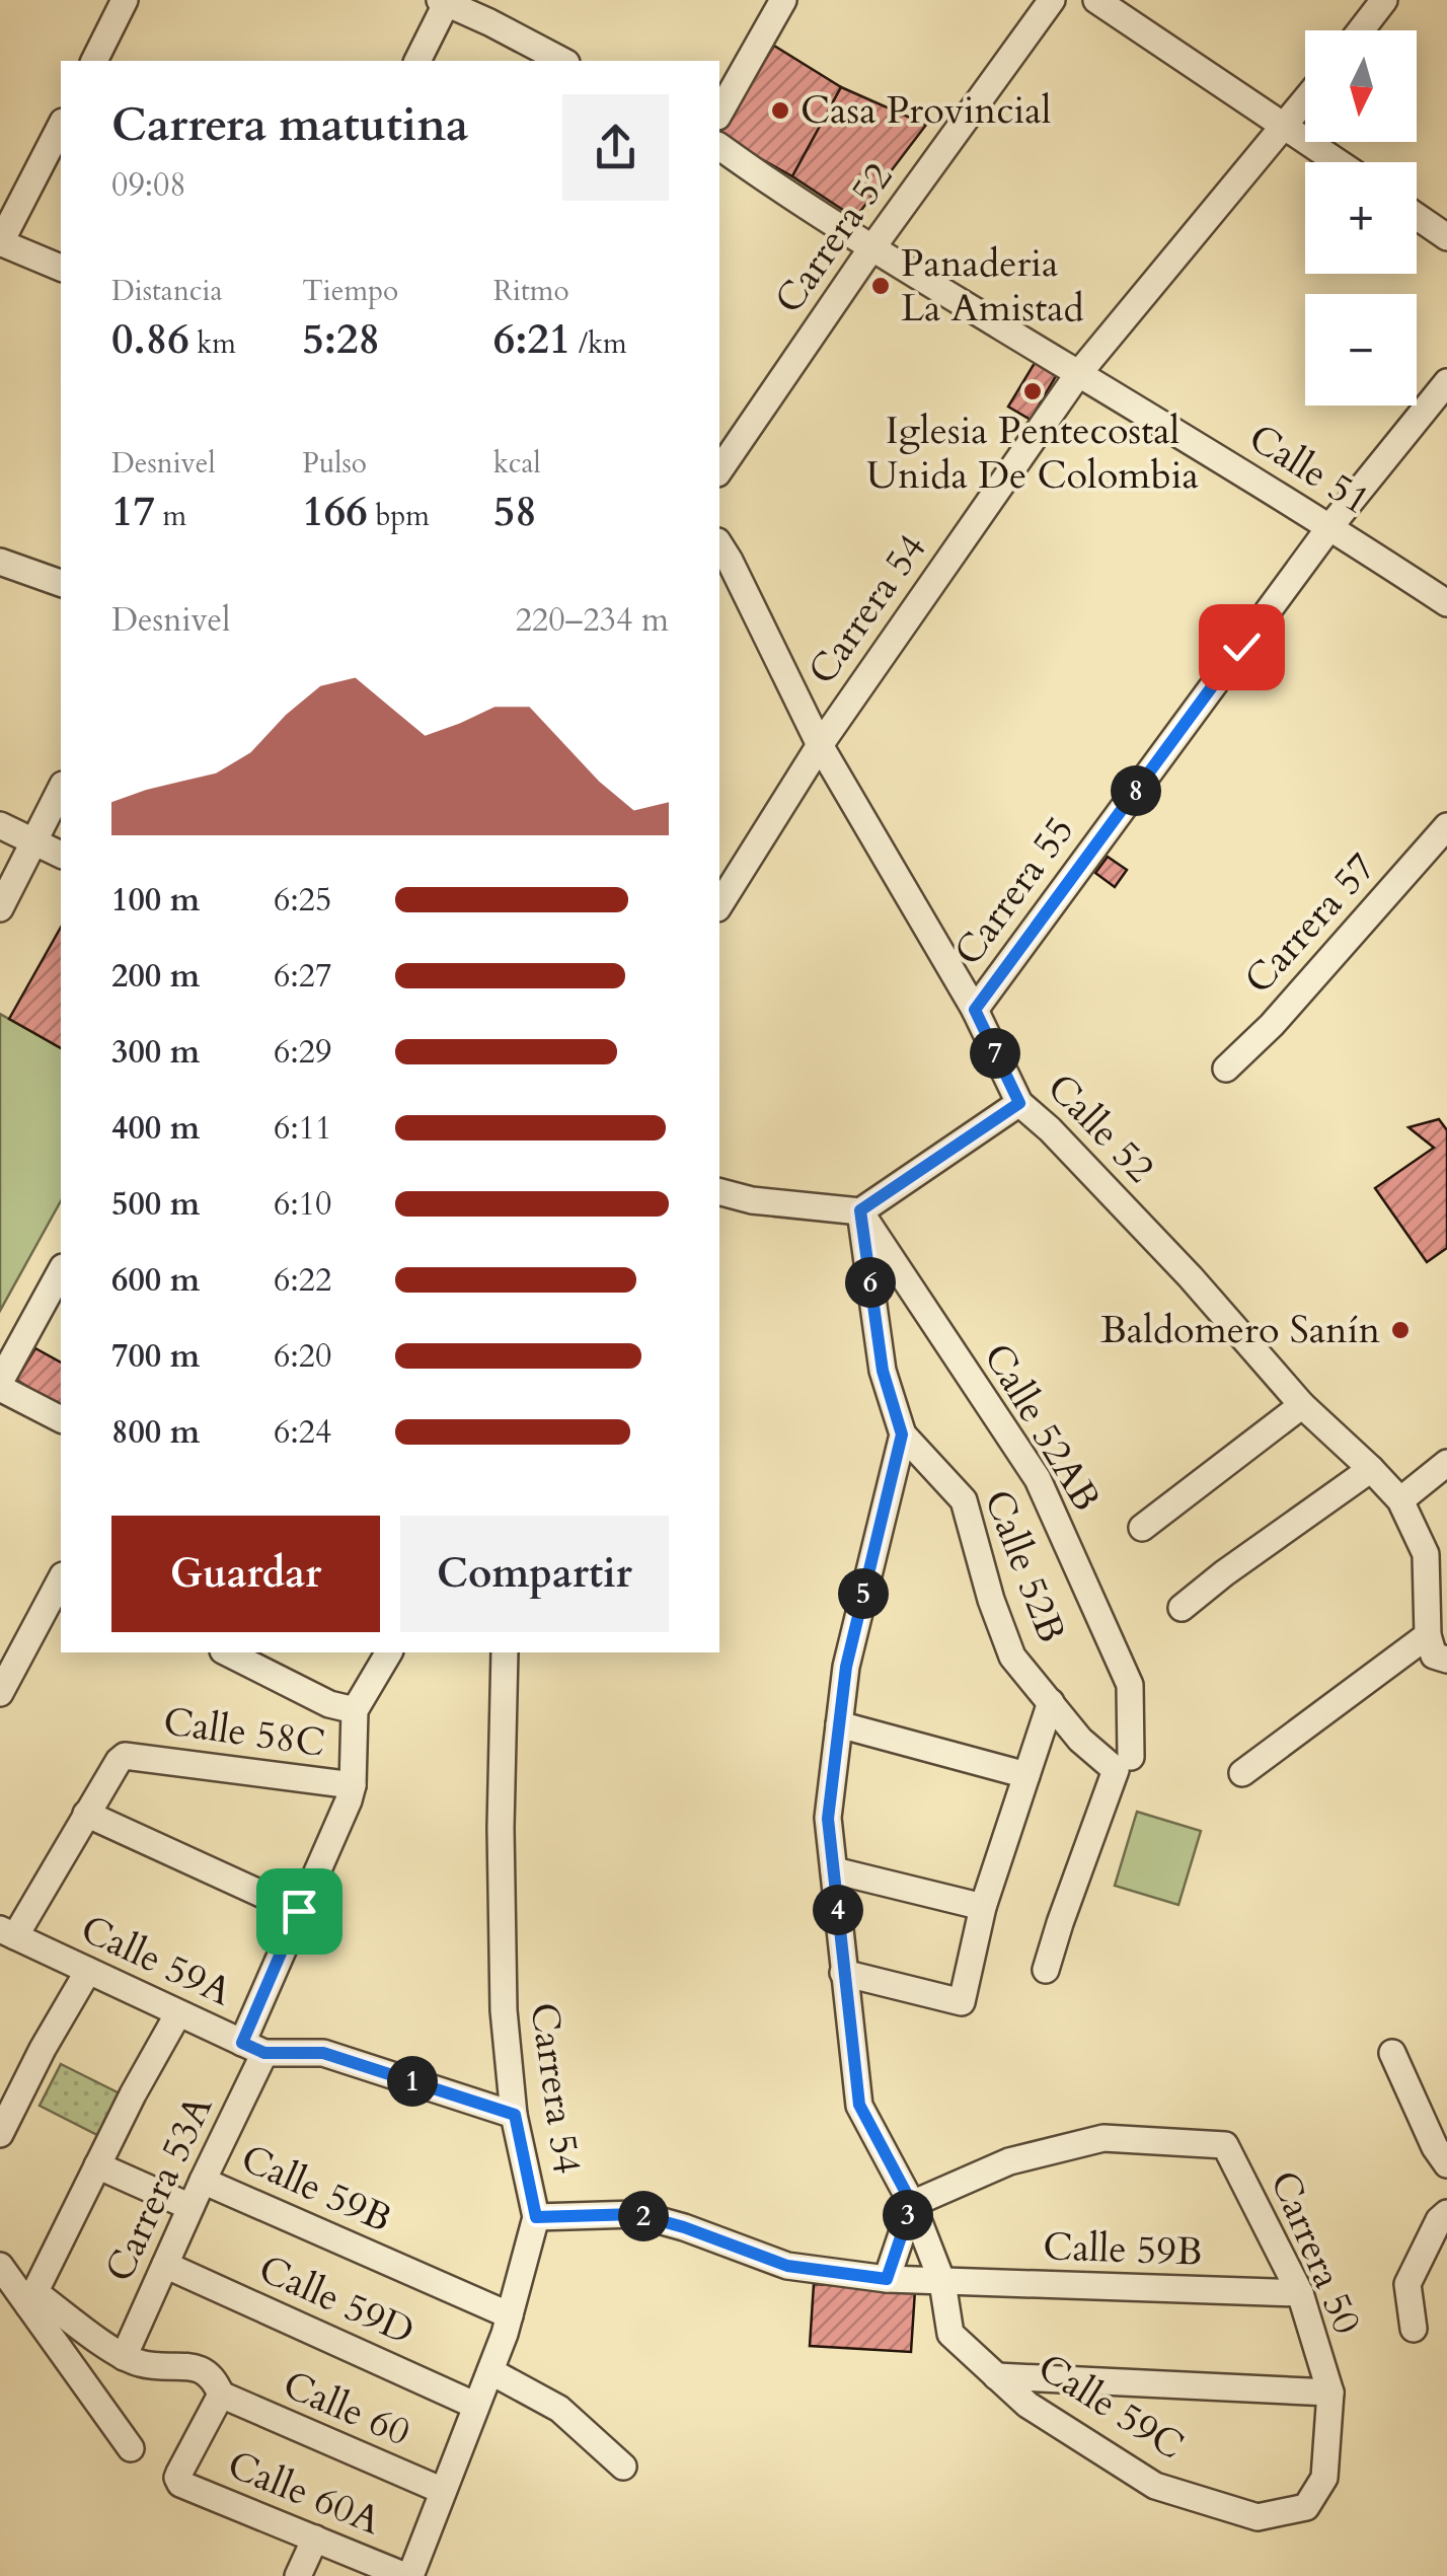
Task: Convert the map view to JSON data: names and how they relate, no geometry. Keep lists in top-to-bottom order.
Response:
{
  "streets": {
    "street": [
      "Carrera 52",
      "Calle 51",
      "Carrera 54",
      "Carrera 55",
      "Carrera 57",
      "Calle 52",
      "Calle 52AB",
      "Calle 52B",
      "Calle 58C",
      "Calle 59A",
      "Carrera 53A",
      "Calle 59B",
      "Carrera 50",
      "Calle 59D",
      "Calle 59C",
      "Calle 60",
      "Calle 60A"
    ]
  },
  "crossings": [
    ["Carrera 52", "Calle 51"],
    ["Calle 51", "Carrera 54"],
    ["Calle 51", "Carrera 55"],
    ["Carrera 54", "Calle 52"],
    ["Carrera 54", "Calle 59A"],
    ["Carrera 54", "Calle 59B"],
    ["Carrera 54", "Calle 59D"],
    ["Carrera 54", "Calle 60"],
    ["Carrera 54", "Calle 60A"],
    ["Carrera 55", "Calle 52"],
    ["Calle 52AB", "Calle 52B"],
    ["Calle 58C", "Carrera 53A"],
    ["Calle 59A", "Carrera 53A"],
    ["Carrera 53A", "Calle 59B"],
    ["Carrera 53A", "Calle 59D"],
    ["Carrera 53A", "Calle 60"],
    ["Calle 59B", "Carrera 50"],
    ["Carrera 50", "Calle 59C"],
    ["Calle 60", "Calle 60A"]
  ],
  "places": [
    "Casa Provincial",
    "Panaderia La Amistad",
    "Iglesia Pentecostal Unida De Colombia",
    "Baldomero Sanín"
  ],
  "north": "bottom",
  "page": {
    "map_buttons": ["+", "−"],
    "heading": ["Carrera matutina", "09:08"],
    "stats": [
      ["Distancia", "0.86 km"],
      ["Tiempo", "5:28"],
      ["Ritmo", "6:21 /km"],
      ["Desnivel", "17 m"],
      ["Pulso", "166 bpm"],
      ["kcal", "58"]
    ],
    "chart": ["Desnivel", "220–234 m"],
    "pins": [
      "8",
      "7",
      "6",
      "5",
      "4",
      "1",
      "3",
      "2"
    ],
    "list": [
      {
        "name": "100 m",
        "note": "6:25"
      },
      {
        "name": "200 m",
        "note": "6:27"
      },
      {
        "name": "300 m",
        "note": "6:29"
      },
      {
        "name": "400 m",
        "note": "6:11"
      },
      {
        "name": "500 m",
        "note": "6:10"
      },
      {
        "name": "600 m",
        "note": "6:22"
      },
      {
        "name": "700 m",
        "note": "6:20"
      },
      {
        "name": "800 m",
        "note": "6:24"
      }
    ],
    "buttons": ["Guardar", "Compartir"]
  }
}
